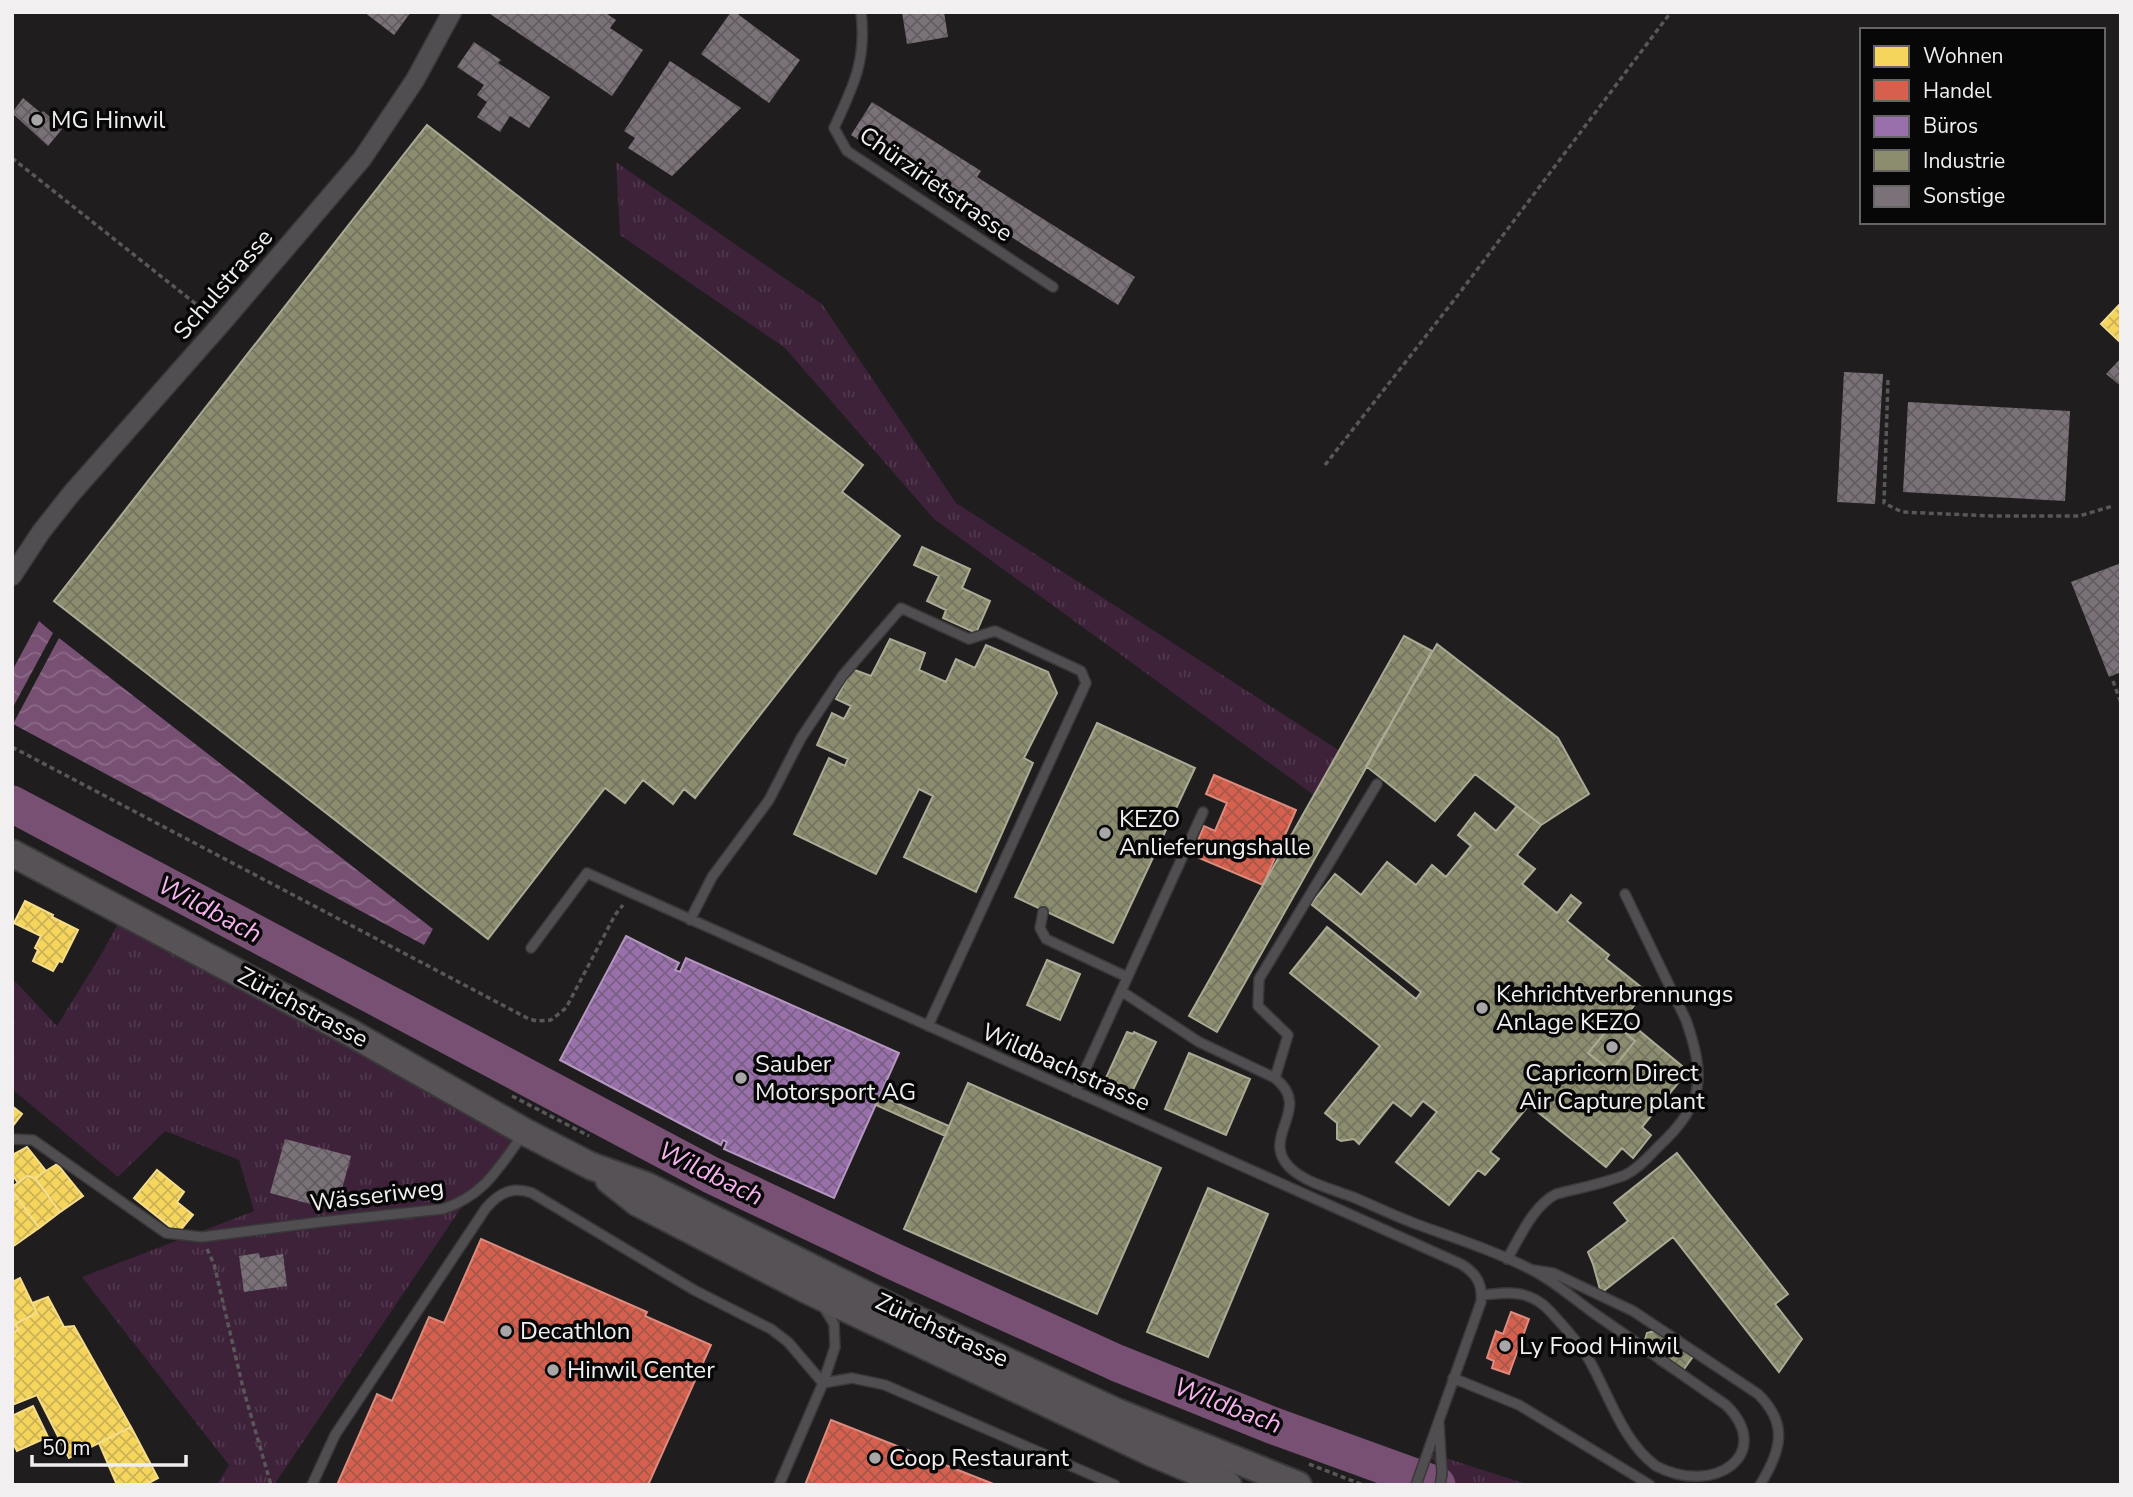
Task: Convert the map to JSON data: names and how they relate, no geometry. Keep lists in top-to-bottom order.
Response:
{
  "streets": {
    "main road": ["Zürichstrasse"],
    "street": ["Schulstrasse"],
    "lane": ["Chürzirietstrasse", "Wildbachstrasse", "Wässeriweg"]
  },
  "crossings": [
    ["Zürichstrasse", "Wässeriweg"]
  ],
  "water": ["Wildbach"],
  "places": [
    "MG Hinwil",
    "KEZO Anlieferungshalle",
    "Kehrichtverbrennungs Anlage KEZO",
    "Capricorn Direct Air Capture plant",
    "Sauber Motorsport AG",
    "Decathlon",
    "Ly Food Hinwil",
    "Hinwil Center",
    "Coop Restaurant"
  ],
  "legend": [
    "Wohnen",
    "Handel",
    "Büros",
    "Industrie",
    "Sonstige"
  ],
  "scale_bar": "50 m"
}
